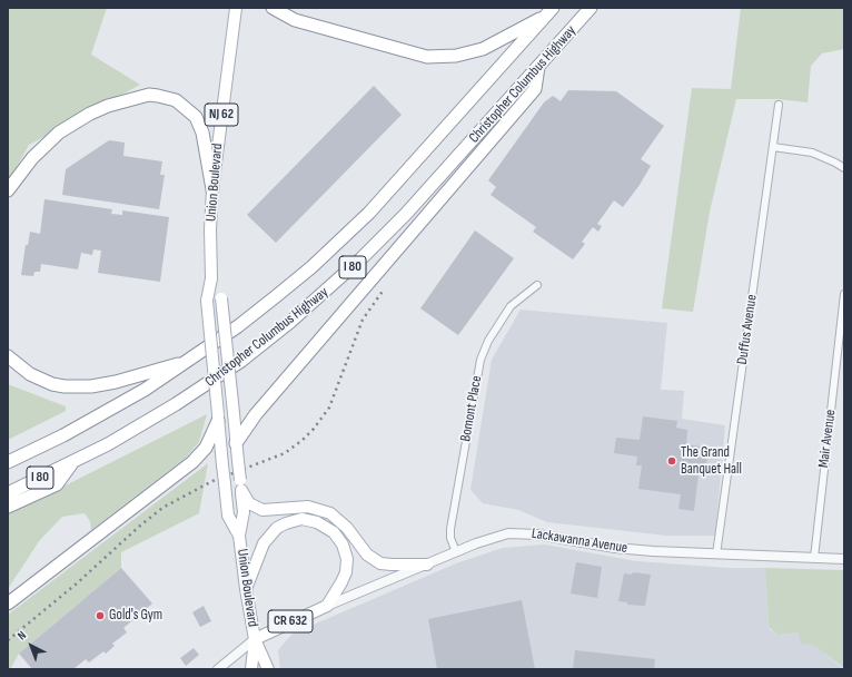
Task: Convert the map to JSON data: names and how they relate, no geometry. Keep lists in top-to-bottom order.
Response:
{
  "streets": {
    "highway": ["Christopher Columbus Highway", "I 80"],
    "main road": [
      "NJ 62",
      "Union Boulevard",
      "Lackawanna Avenue",
      "CR 632"
    ],
    "street": ["Duffus Avenue", "Bomont Place", "Mair Avenue"]
  },
  "crossings": [
    ["Union Boulevard", "Lackawanna Avenue"],
    ["Duffus Avenue", "Lackawanna Avenue"],
    ["Bomont Place", "Lackawanna Avenue"],
    ["Mair Avenue", "Lackawanna Avenue"]
  ],
  "places": ["The Grand Banquet Hall", "Gold's Gym"],
  "north": "top left"
}
